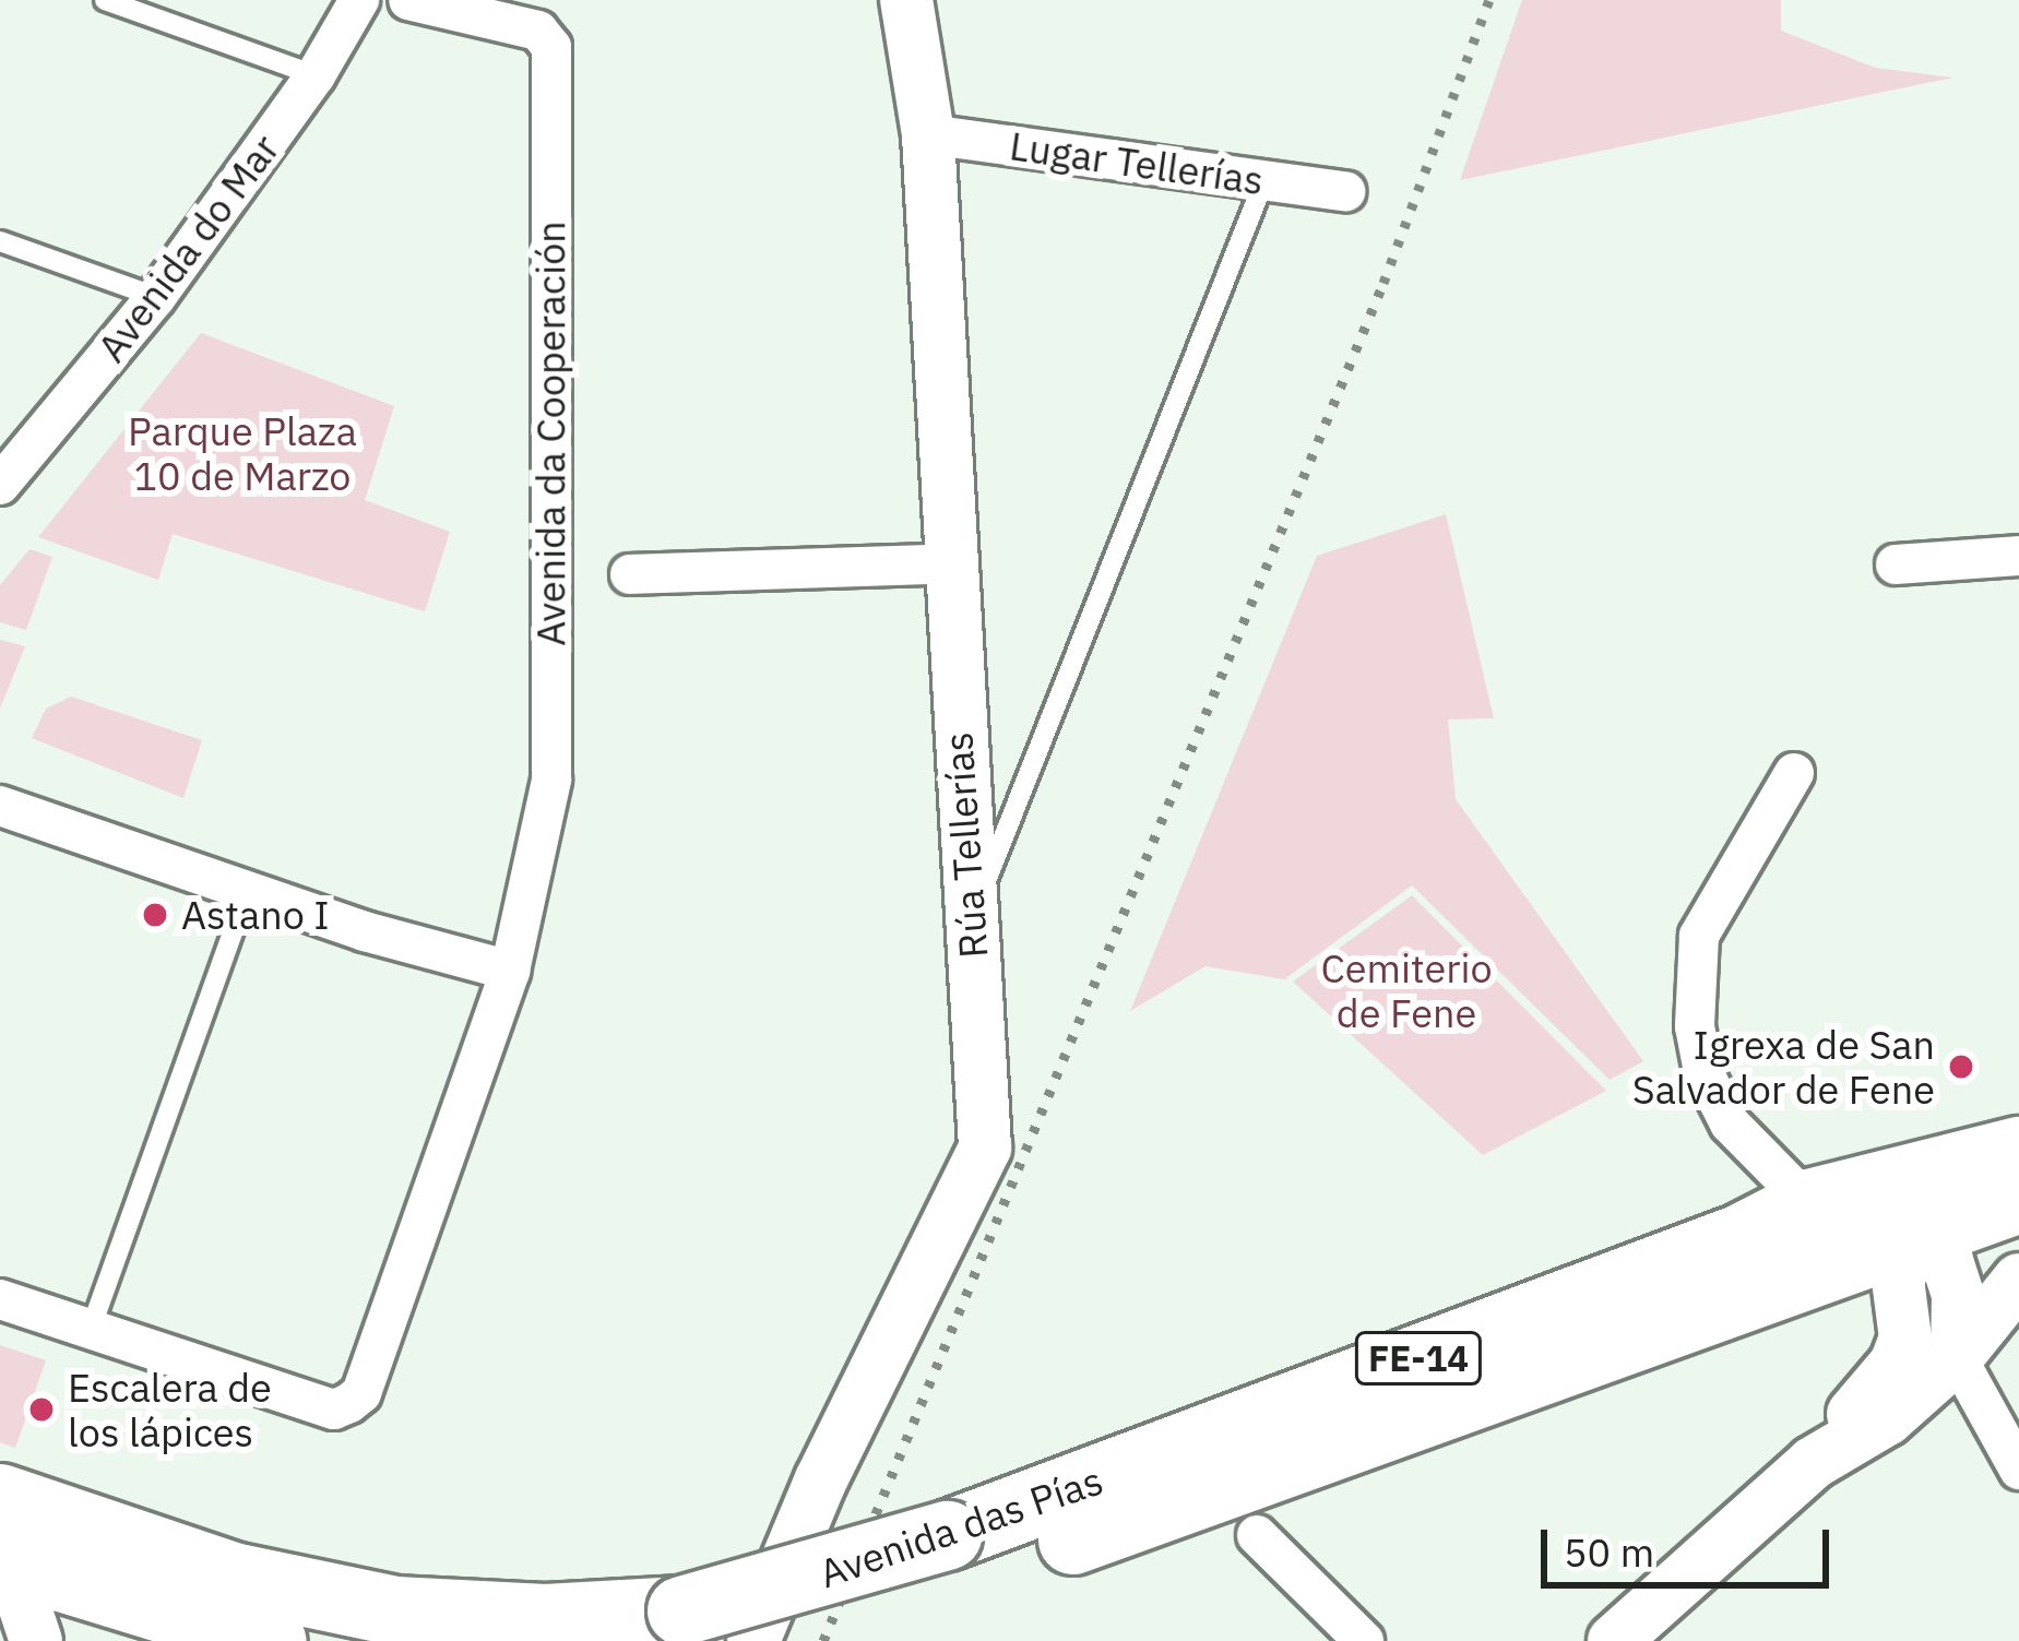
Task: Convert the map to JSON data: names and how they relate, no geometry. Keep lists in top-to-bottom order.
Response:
{
  "streets": {
    "highway": ["FE-14", "Avenida das Pías"],
    "street": [
      "Lugar Tellerías",
      "Avenida do Mar",
      "Avenida da Cooperación",
      "Rúa Tellerías"
    ]
  },
  "crossings": [
    ["Lugar Tellerías", "Rúa Tellerías"],
    ["Rúa Tellerías", "Avenida das Pías"]
  ],
  "parks": ["Parque Plaza 10 de Marzo", "Cemiterio de Fene"],
  "places": ["Astano I", "Igrexa de San Salvador de Fene", "Escalera de los lápices"],
  "scale_bar": "50 m"
}
